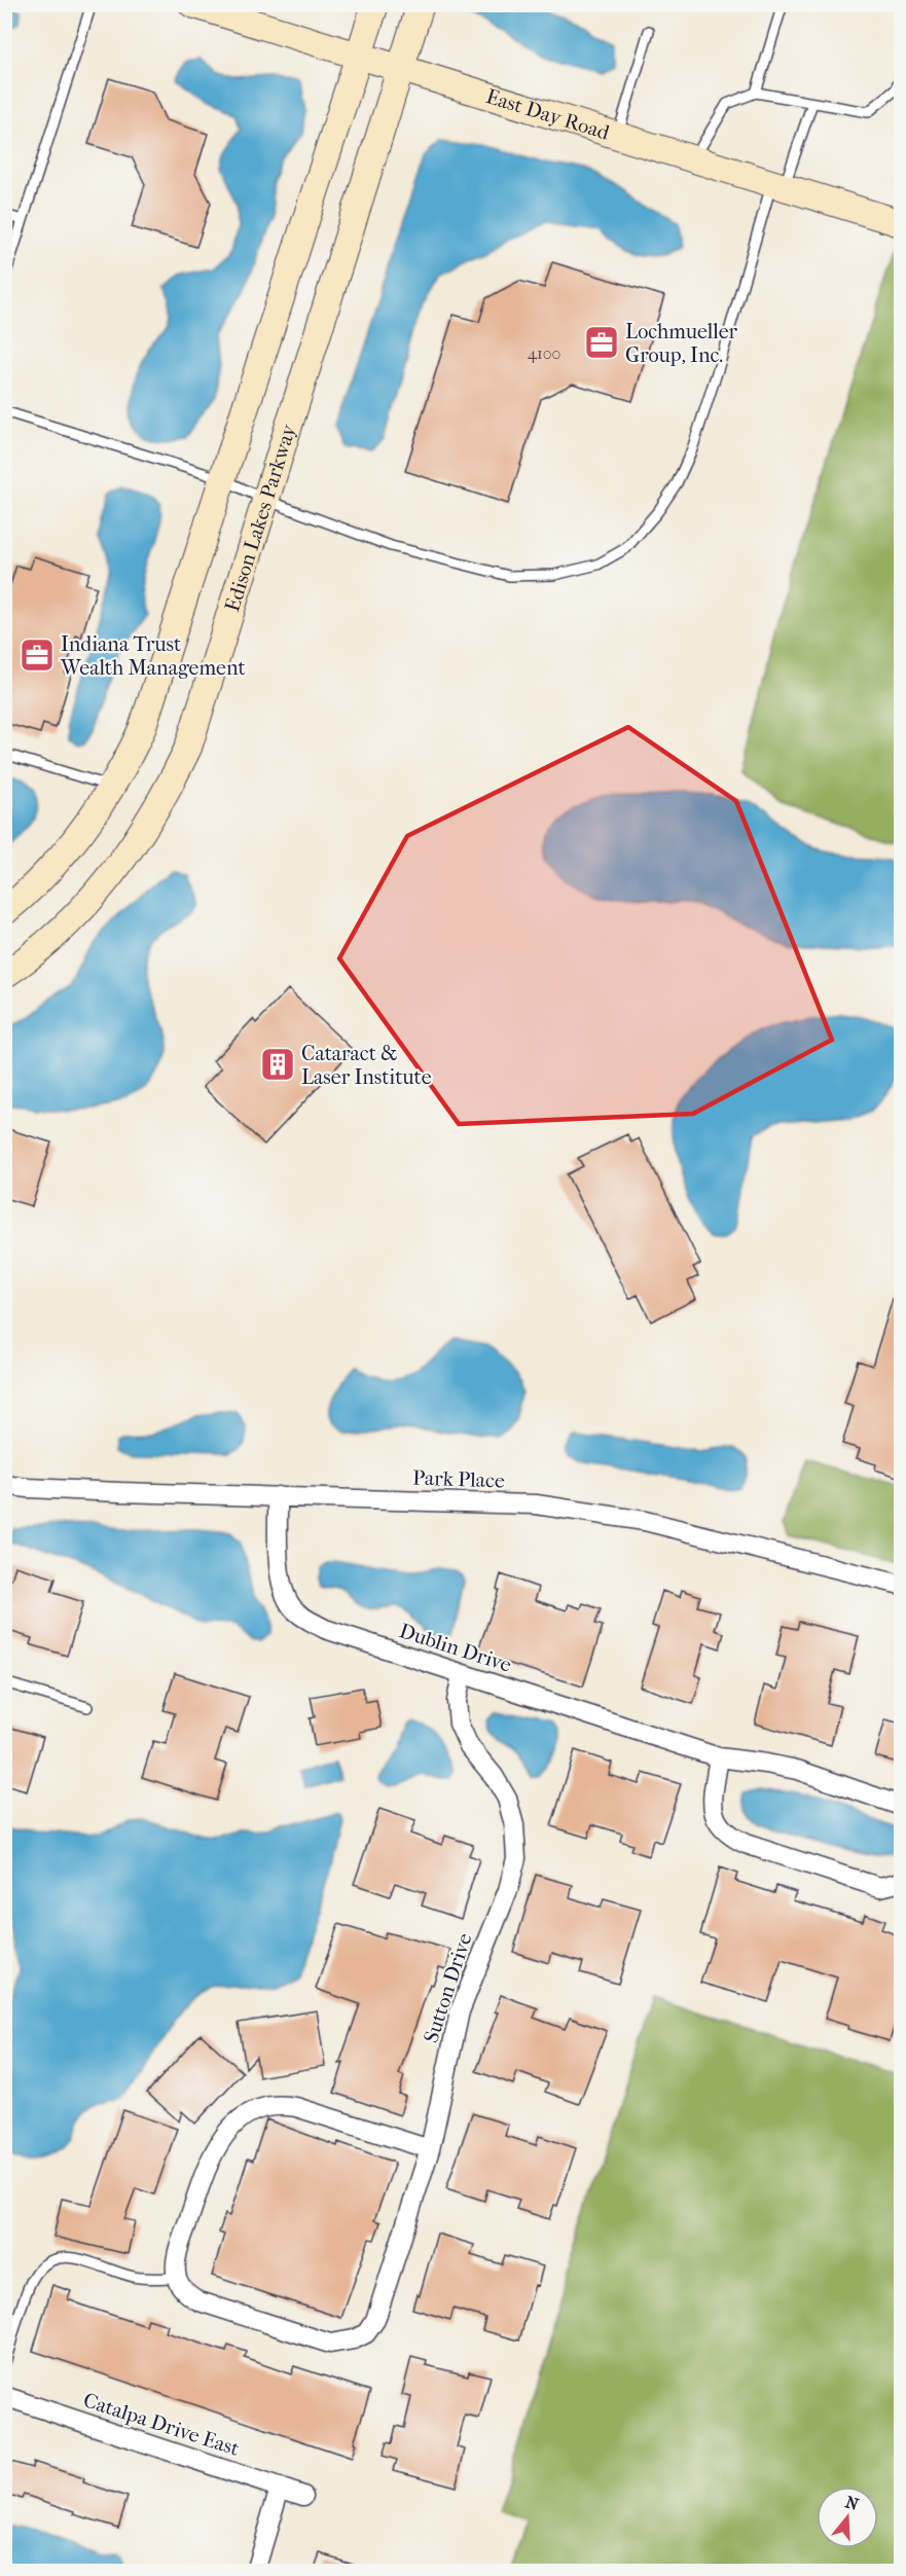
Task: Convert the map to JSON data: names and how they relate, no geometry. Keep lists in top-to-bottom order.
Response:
{
  "streets": {
    "street": [
      "East Day Road",
      "Edison Lakes Parkway",
      "Park Place",
      "Dublin Drive",
      "Sutton Drive",
      "Catalpa Drive East"
    ]
  },
  "crossings": [
    ["East Day Road", "Edison Lakes Parkway"],
    ["Park Place", "Dublin Drive"],
    ["Dublin Drive", "Sutton Drive"]
  ],
  "places": {
    "office": ["Lochmueller Group, Inc.", "Indiana Trust Wealth Management"],
    "building": ["Cataract & Laser Institute"]
  },
  "house_numbers": ["4100"],
  "north": "top"
}
